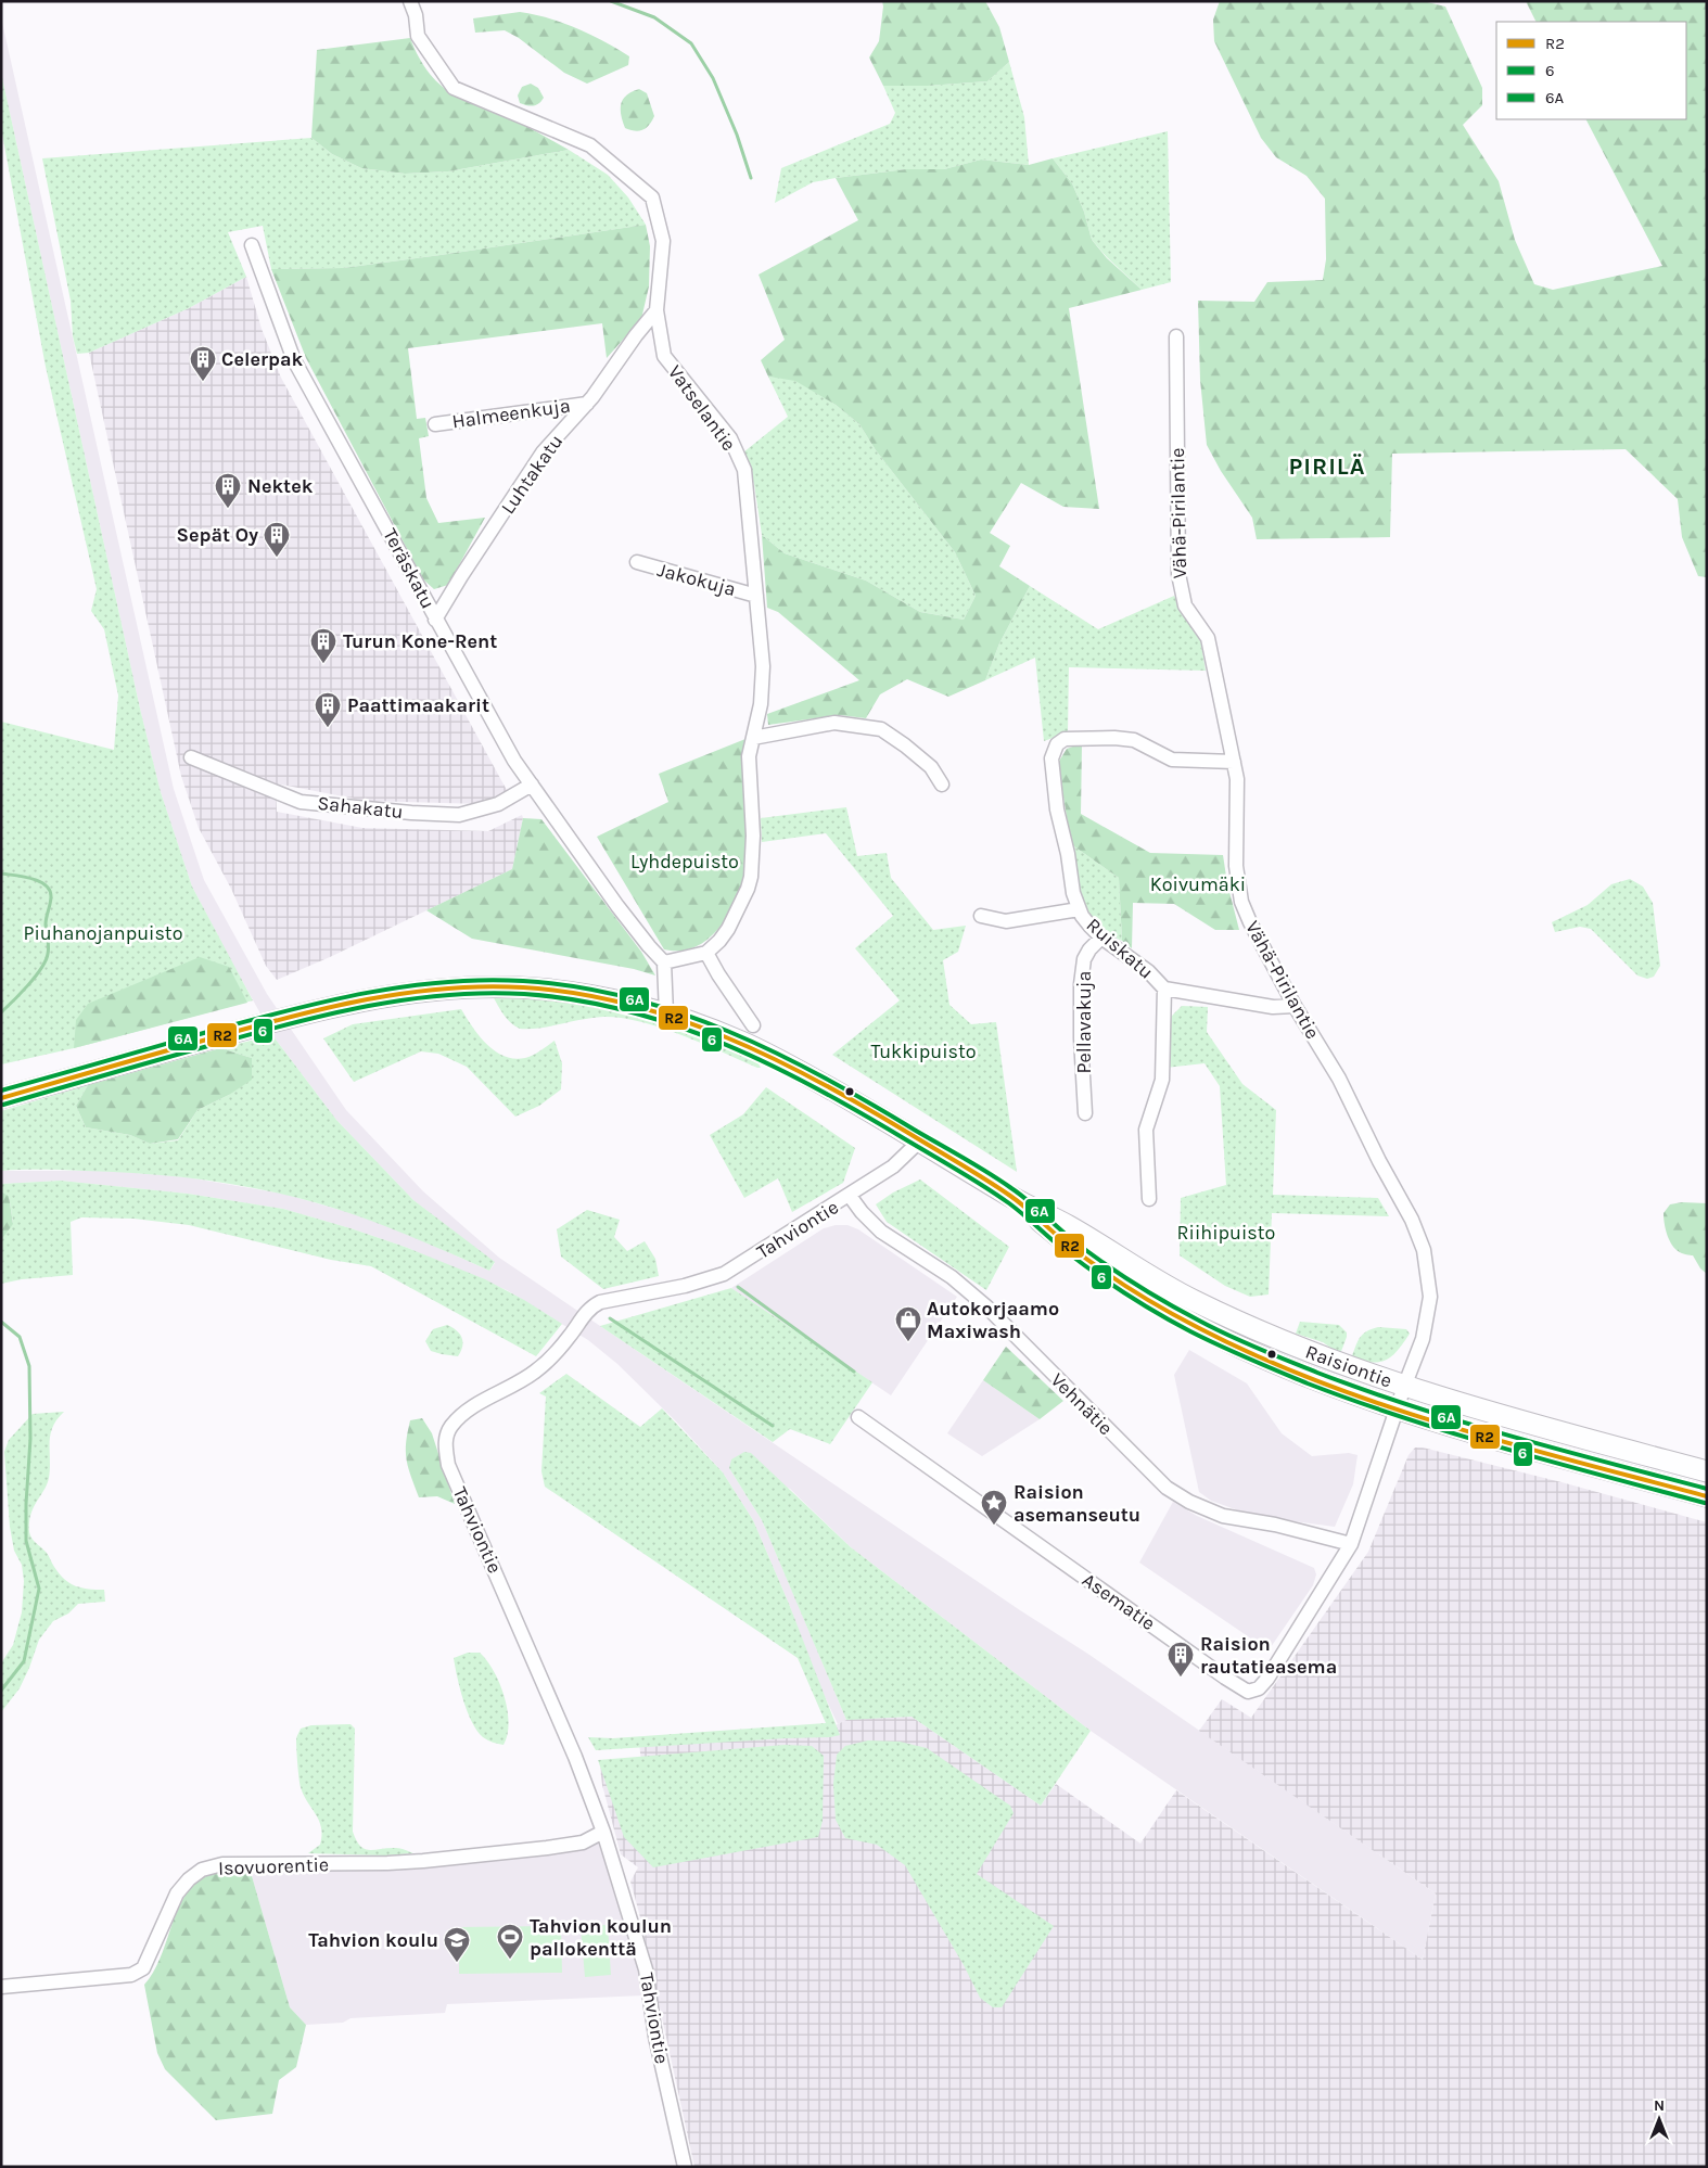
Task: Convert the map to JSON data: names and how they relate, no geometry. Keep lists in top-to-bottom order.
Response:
{
  "streets": {
    "main road": ["Raisiontie"],
    "street": [
      "Vatselantie",
      "Halmeenkuja",
      "Luhtakatu",
      "Vähä-Pirilantie",
      "Teräskatu",
      "Jakokuja",
      "Sahakatu",
      "Ruiskatu",
      "Pellavakuja",
      "Tahviontie",
      "Vehnätie",
      "Asematie",
      "Isovuorentie"
    ]
  },
  "crossings": [
    ["Vatselantie", "Luhtakatu"],
    ["Vatselantie", "Jakokuja"],
    ["Halmeenkuja", "Luhtakatu"],
    ["Luhtakatu", "Teräskatu"],
    ["Vähä-Pirilantie", "Ruiskatu"],
    ["Vähä-Pirilantie", "Raisiontie"],
    ["Vähä-Pirilantie", "Asematie"],
    ["Teräskatu", "Sahakatu"],
    ["Ruiskatu", "Pellavakuja"],
    ["Tahviontie", "Raisiontie"],
    ["Tahviontie", "Vehnätie"],
    ["Tahviontie", "Isovuorentie"],
    ["Raisiontie", "Asematie"],
    ["Vehnätie", "Asematie"]
  ],
  "districts": ["PIRILÄ"],
  "parks": [
    "Lyhdepuisto",
    "Koivumäki",
    "Piuhanojanpuisto",
    "Tukkipuisto",
    "Riihipuisto"
  ],
  "places": {
    "building": [
      "Celerpak",
      "Nektek",
      "Sepät Oy",
      "Turun Kone-Rent",
      "Paattimaakarit",
      "Raision rautatieasema"
    ],
    "shop": ["Autokorjaamo Maxiwash"],
    "place": ["Raision asemanseutu"],
    "sports": ["Tahvion koulun pallokenttä"],
    "school or university": ["Tahvion koulu"]
  },
  "lines": ["transit line 6A", "transit line R2", "transit line 6"],
  "legend": ["R2", "6", "6A"],
  "north": "top"
}
